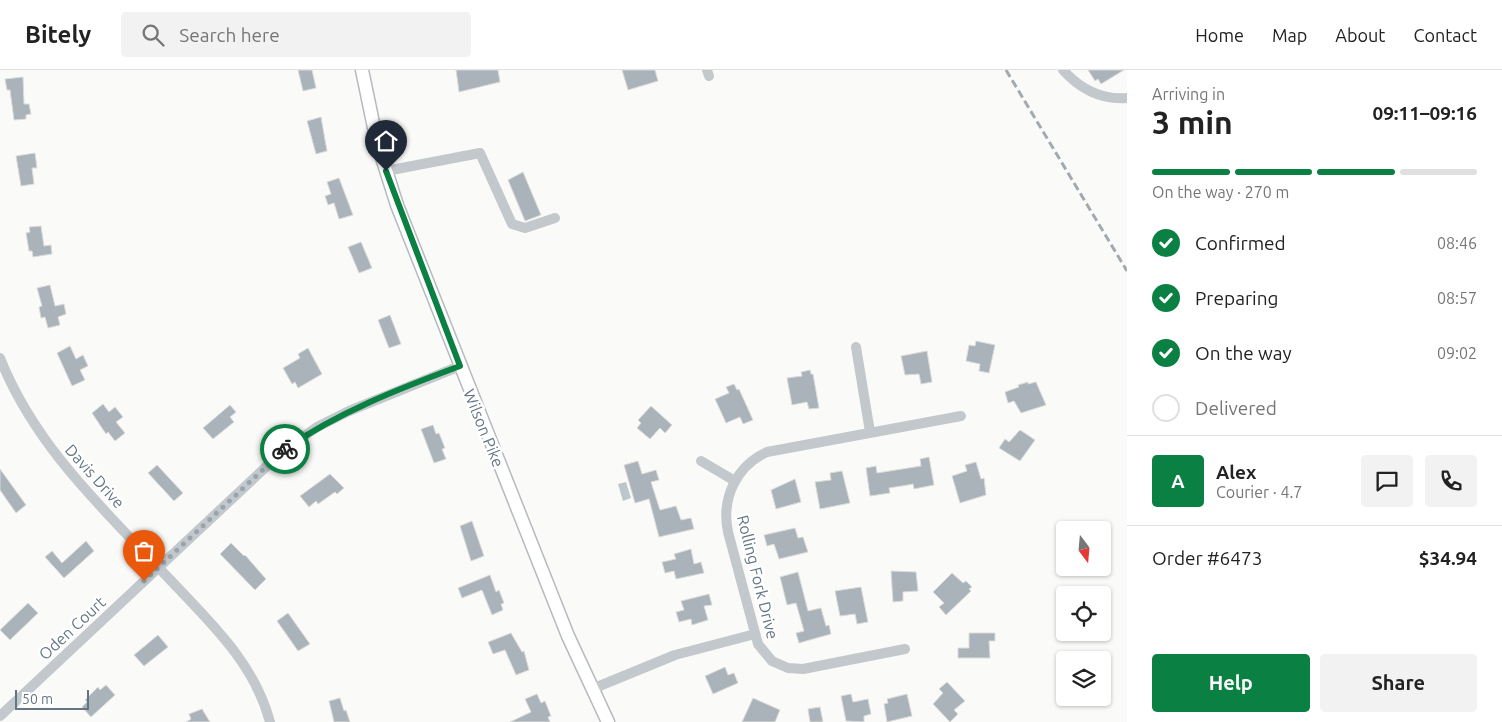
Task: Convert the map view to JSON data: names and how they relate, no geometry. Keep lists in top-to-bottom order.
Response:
{
  "streets": {
    "main road": ["Wilson Pike"],
    "street": ["Davis Drive", "Rolling Fork Drive", "Oden Court"]
  },
  "crossings": [
    ["Wilson Pike", "Oden Court"],
    ["Davis Drive", "Oden Court"]
  ],
  "scale_bar": "50 m",
  "north": "bottom",
  "page": {
    "header": "Bitely",
    "search": "Search here",
    "nav": [
      "Home",
      "Map",
      "About",
      "Contact"
    ],
    "heading": ["3 min", "Arriving in", "09:11–09:16"],
    "panel": [
      "Alex",
      "Courier · 4.7",
      "Order #6473",
      "$34.94"
    ],
    "bar": "On the way · 270 m",
    "list": [
      ["Confirmed", "08:46"],
      ["Preparing", "08:57"],
      ["On the way", "09:02"],
      "Delivered"
    ],
    "round": "A",
    "buttons": ["Help", "Share"],
    "scale": "50 m"
  }
}
